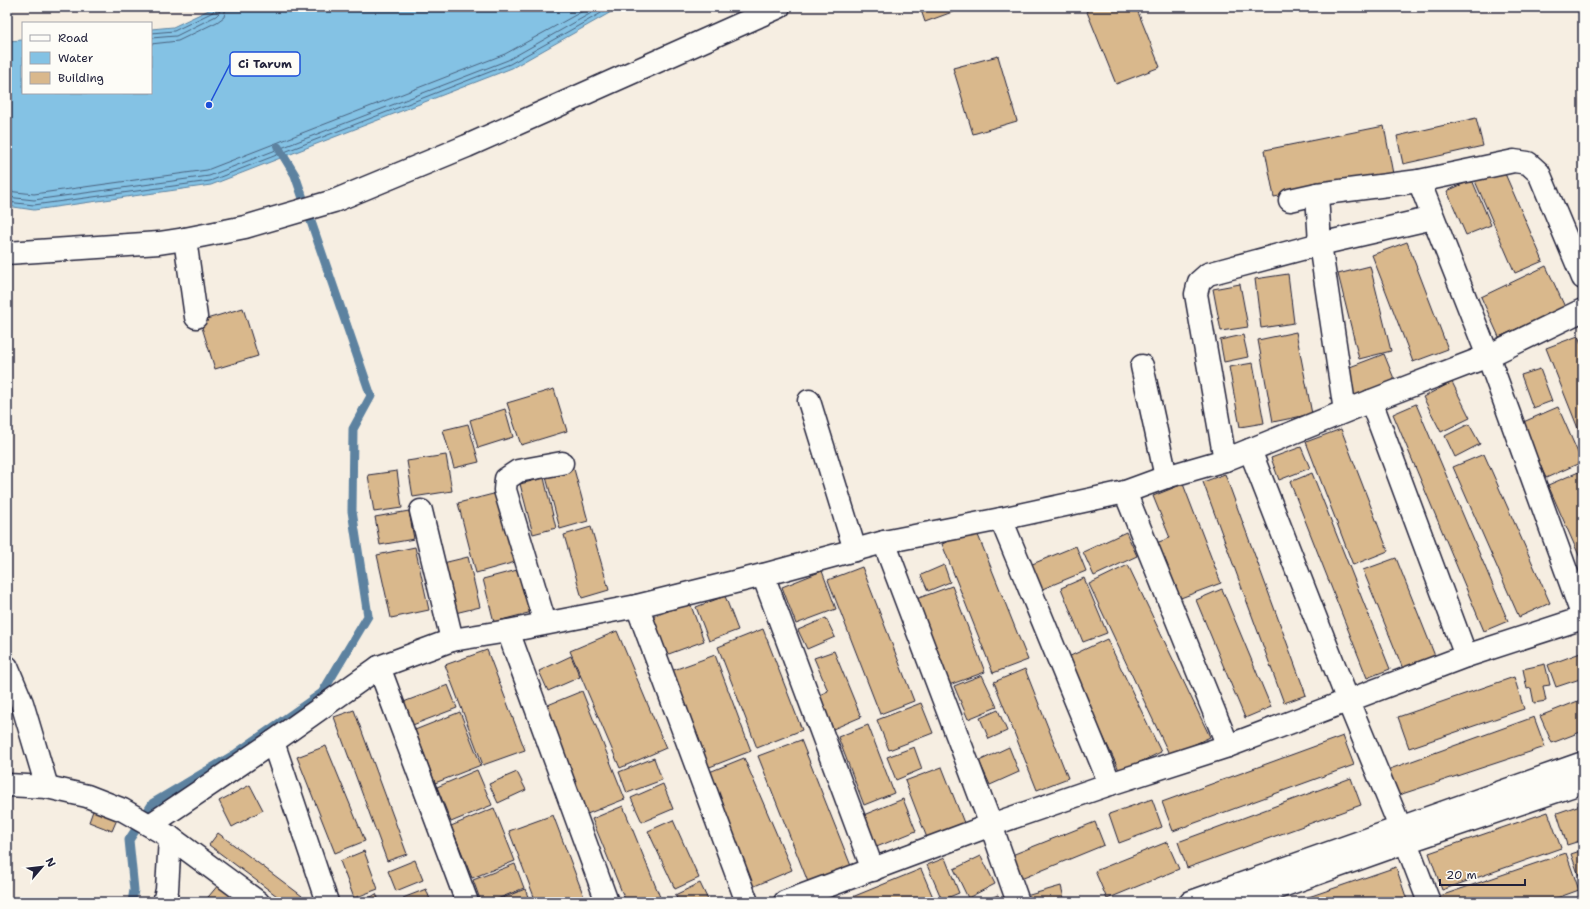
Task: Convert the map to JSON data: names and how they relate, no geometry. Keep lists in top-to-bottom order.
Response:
{
  "places": ["Ci Tarum"],
  "legend": ["Road", "Water", "Building"],
  "scale_bar": "20 m",
  "north": "top right"
}
